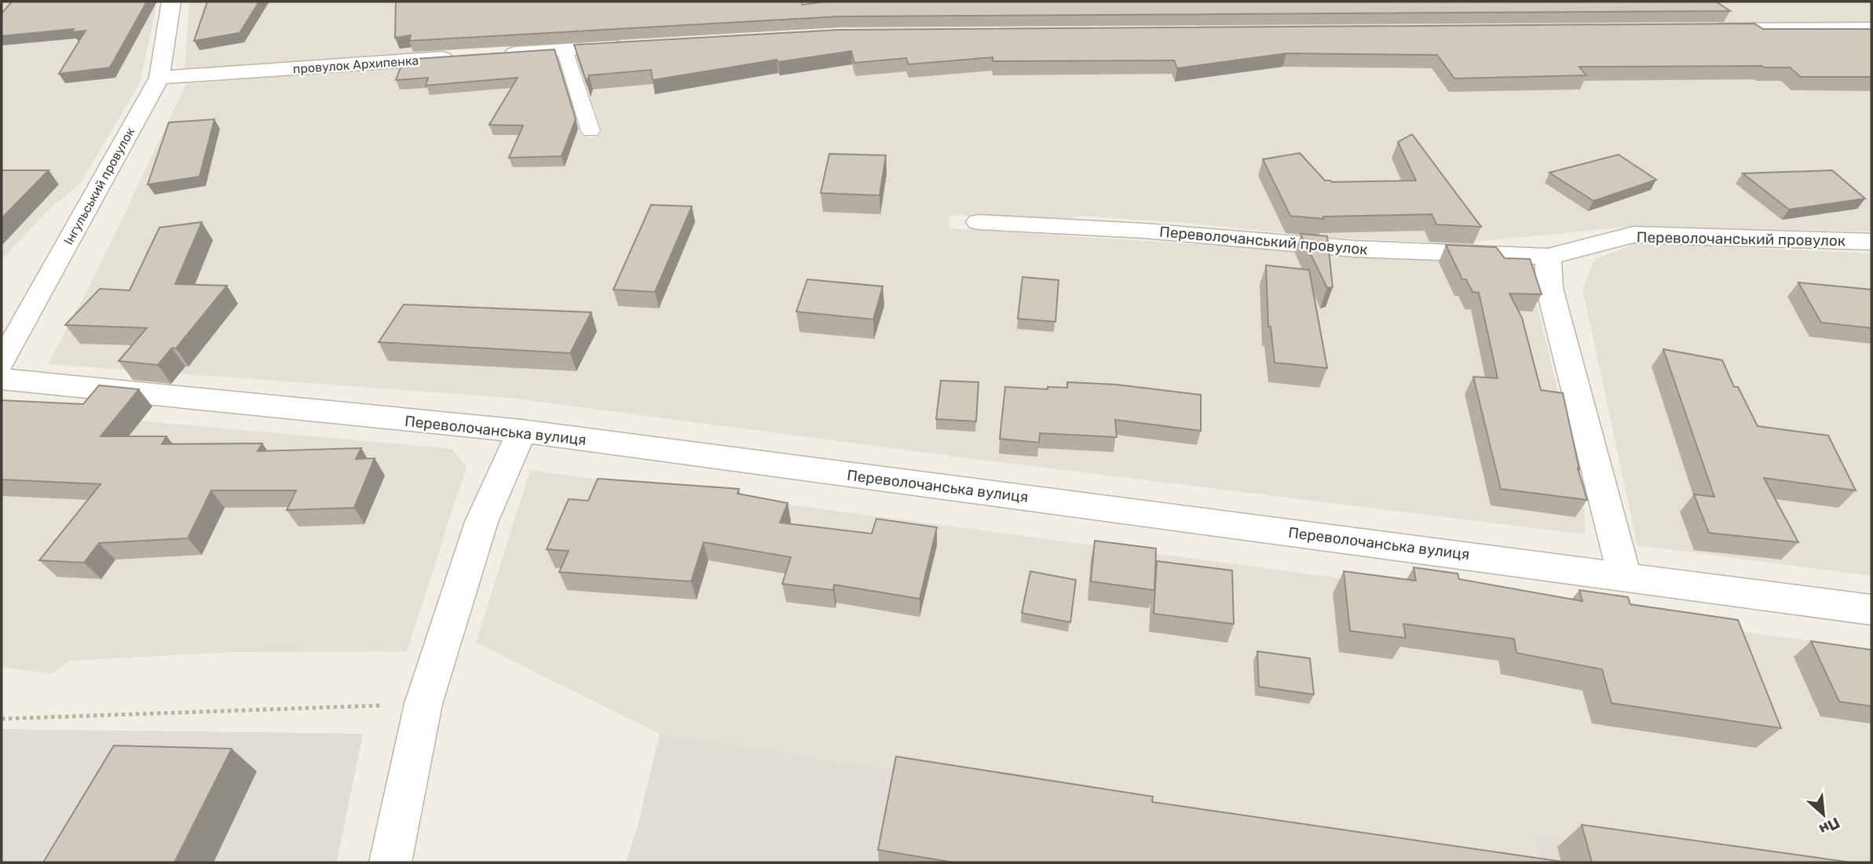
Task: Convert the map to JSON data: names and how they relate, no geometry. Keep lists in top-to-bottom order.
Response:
{
  "streets": {
    "street": [
      "провулок Архипенка",
      "Інгульський провулок",
      "Переволочанський провулок",
      "Переволочанська вулиця"
    ]
  },
  "crossings": [
    ["провулок Архипенка", "Інгульський провулок"]
  ],
  "north": "bottom right"
}
